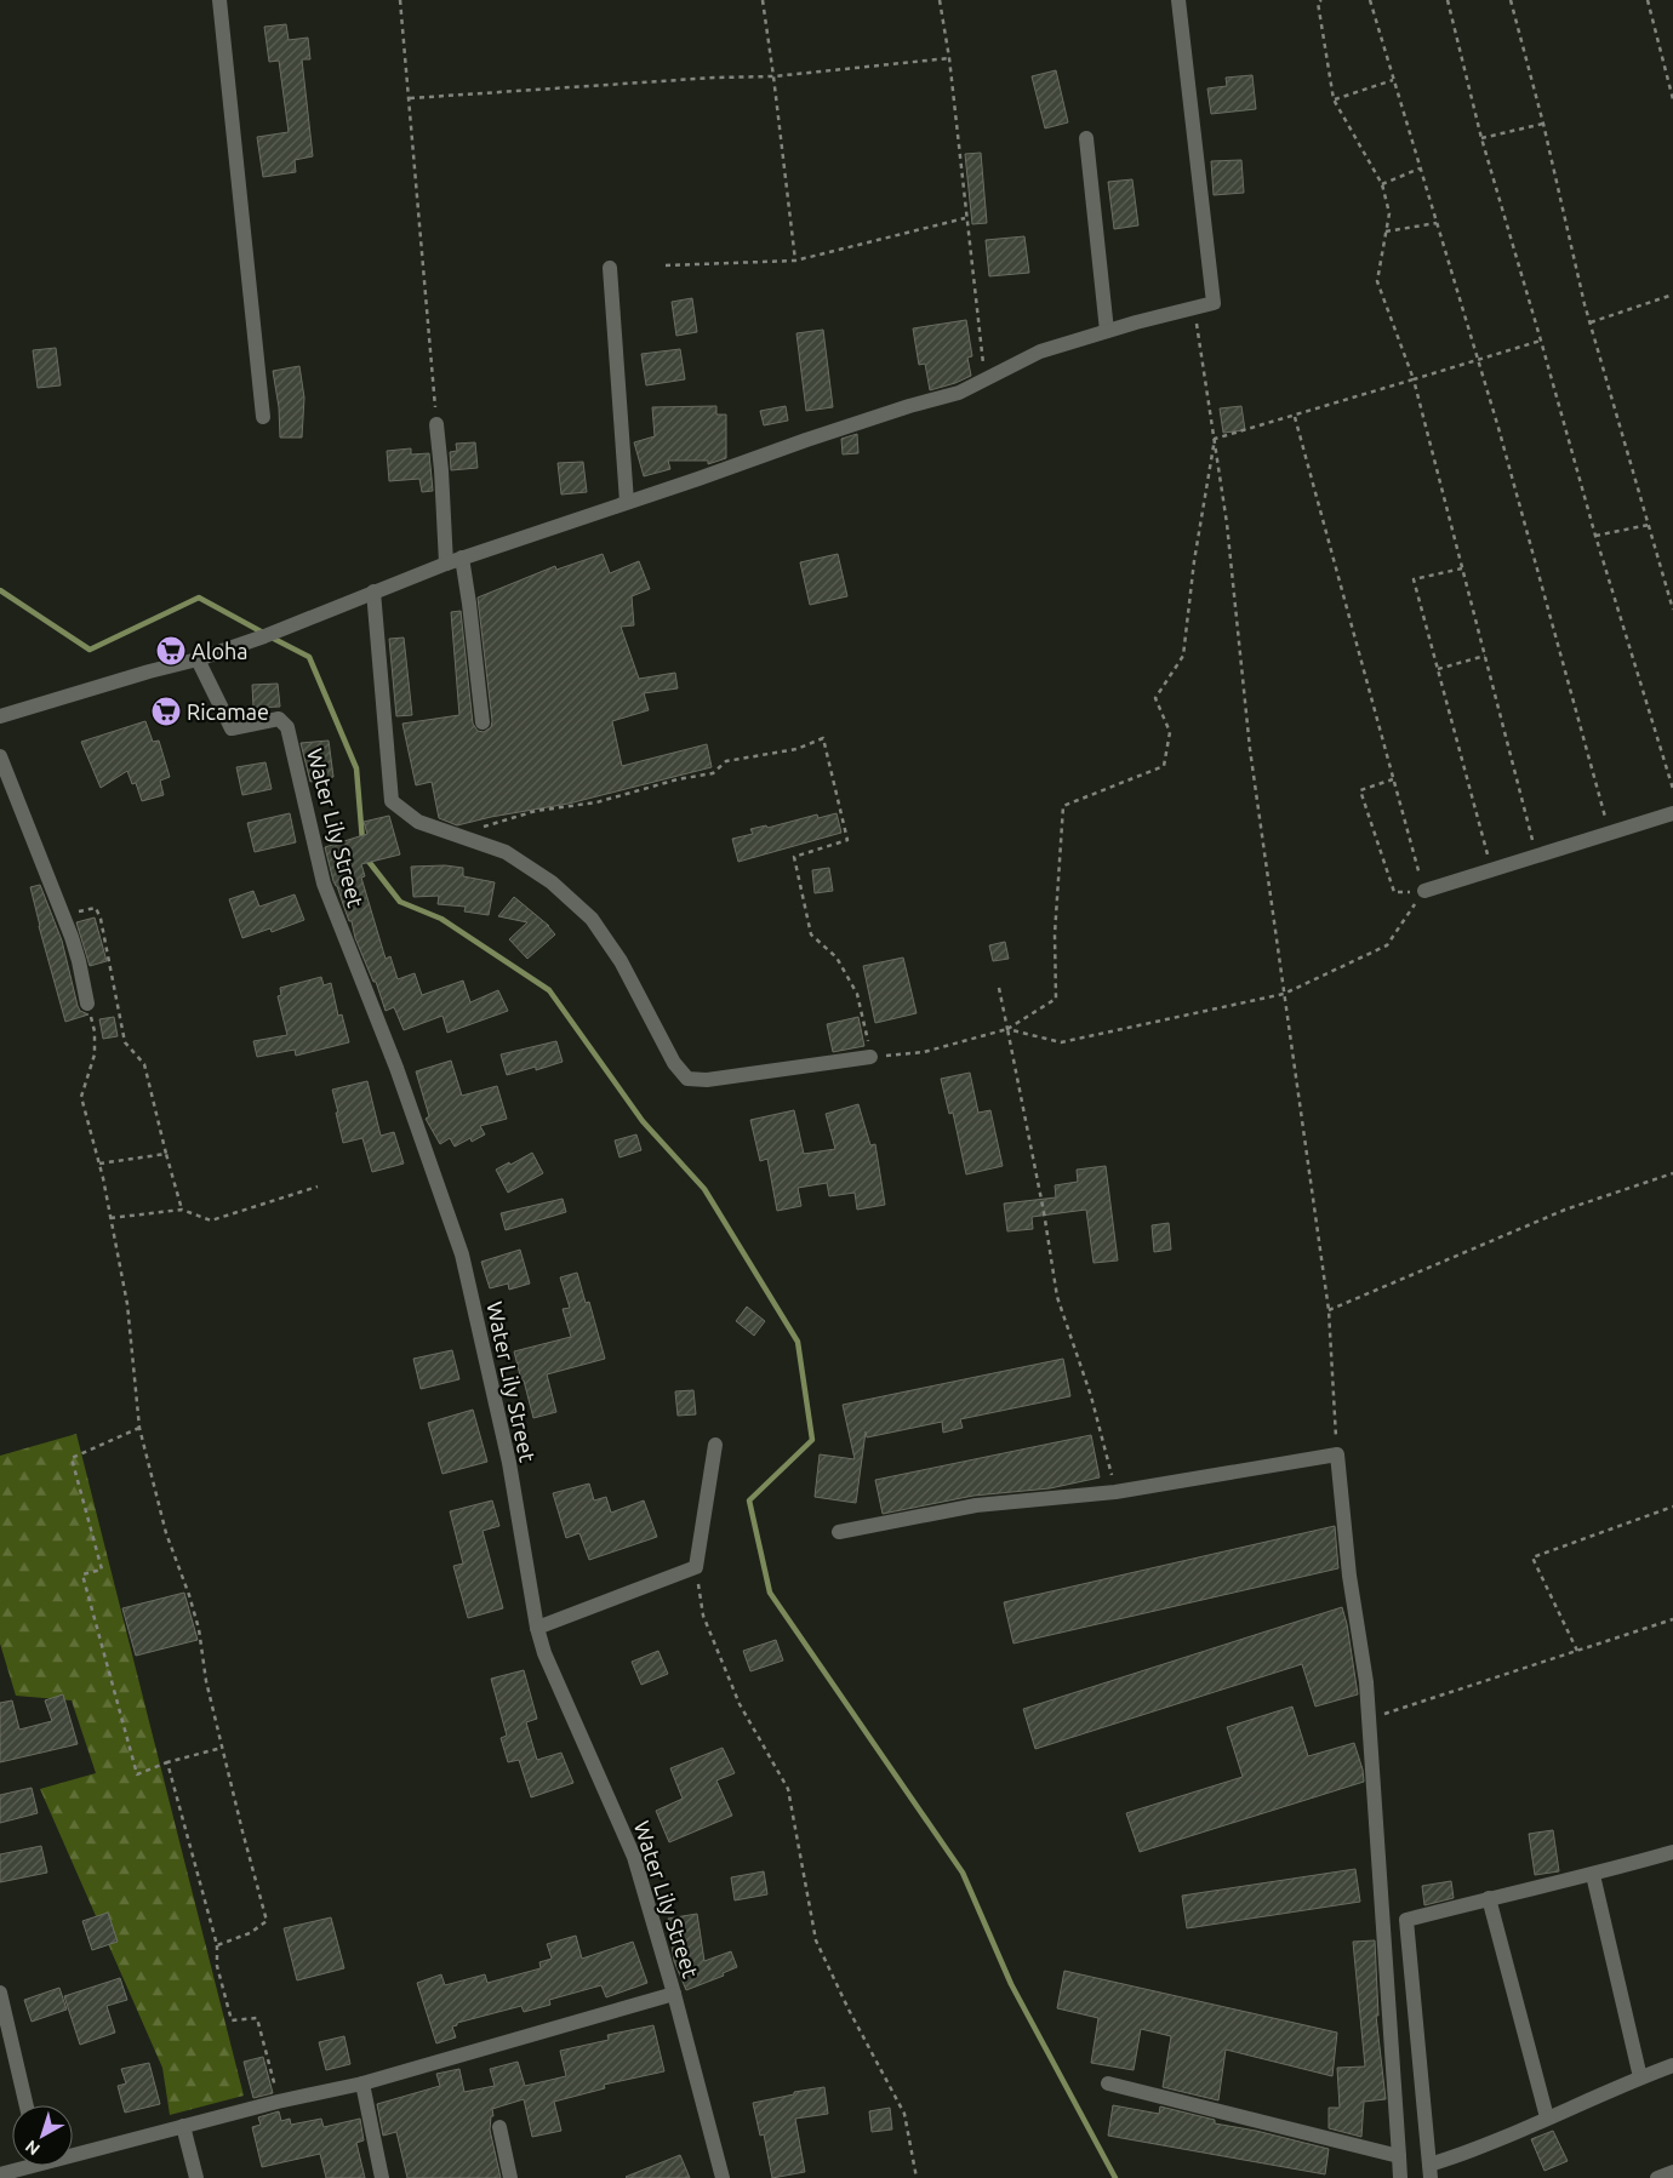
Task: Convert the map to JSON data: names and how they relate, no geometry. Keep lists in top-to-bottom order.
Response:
{
  "streets": {
    "street": ["Water Lily Street"]
  },
  "places": {
    "supermarket": ["Aloha", "Ricamae"]
  },
  "north": "bottom left"
}
